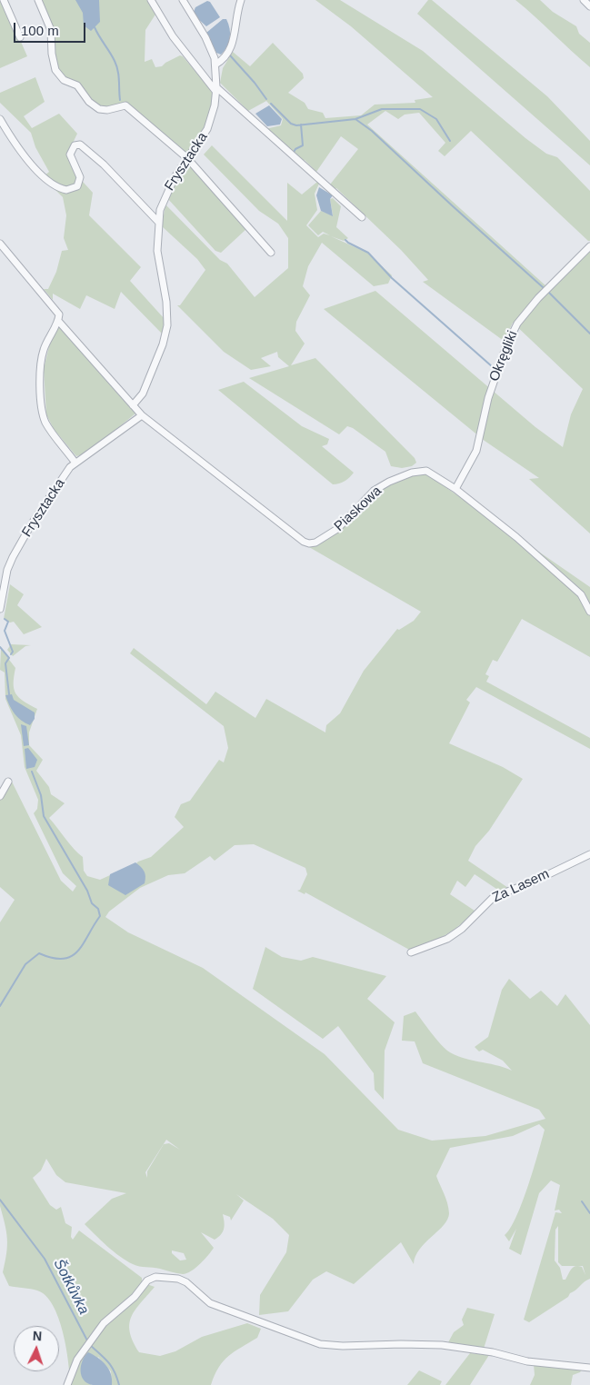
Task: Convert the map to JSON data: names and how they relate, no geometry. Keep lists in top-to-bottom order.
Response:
{
  "streets": {
    "street": [
      "Frysztacka",
      "Okręgliki",
      "Piaskowa",
      "Za Lasem"
    ]
  },
  "crossings": [
    ["Frysztacka", "Piaskowa"],
    ["Okręgliki", "Piaskowa"]
  ],
  "water": ["Šotkůvka"],
  "scale_bar": "100 m",
  "north": "top"
}
